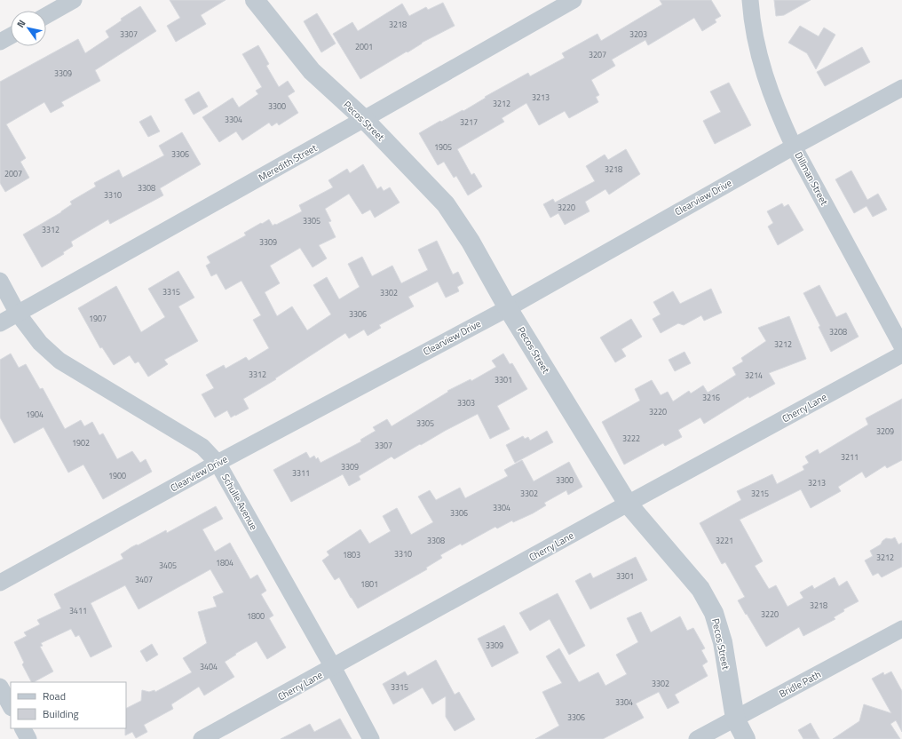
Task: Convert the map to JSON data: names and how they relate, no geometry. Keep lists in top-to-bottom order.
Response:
{
  "streets": {
    "street": [
      "Pecos Street",
      "Meredith Street",
      "Dillman Street",
      "Clearview Drive",
      "Cherry Lane",
      "Schulle Avenue",
      "Bridle Path"
    ]
  },
  "crossings": [
    ["Pecos Street", "Meredith Street"],
    ["Pecos Street", "Clearview Drive"],
    ["Pecos Street", "Cherry Lane"],
    ["Pecos Street", "Bridle Path"],
    ["Meredith Street", "Schulle Avenue"],
    ["Dillman Street", "Clearview Drive"],
    ["Clearview Drive", "Schulle Avenue"],
    ["Cherry Lane", "Schulle Avenue"]
  ],
  "house_numbers": [
    "3218",
    "3307",
    "3203",
    "2001",
    "3207",
    "3309",
    "3213",
    "3212",
    "3300",
    "3304",
    "3217",
    "1905",
    "3306",
    "3218",
    "2007",
    "3308",
    "3310",
    "3220",
    "3305",
    "3312",
    "3309",
    "3315",
    "3302",
    "3306",
    "1907",
    "3208",
    "3212",
    "3312",
    "3214",
    "3301",
    "3216",
    "3303",
    "3220",
    "1904",
    "3305",
    "3209",
    "3222",
    "1902",
    "3307",
    "3211",
    "3309",
    "3311",
    "1900",
    "3300",
    "3213",
    "3302",
    "3215",
    "3304",
    "3306",
    "3308",
    "3221",
    "3310",
    "1803",
    "3212",
    "1804",
    "3405",
    "3301",
    "3407",
    "1801",
    "3218",
    "3411",
    "3220",
    "1800",
    "3309",
    "3404",
    "3302",
    "3315",
    "3304",
    "3306"
  ],
  "legend": ["Road", "Building"],
  "north": "top left"
}
